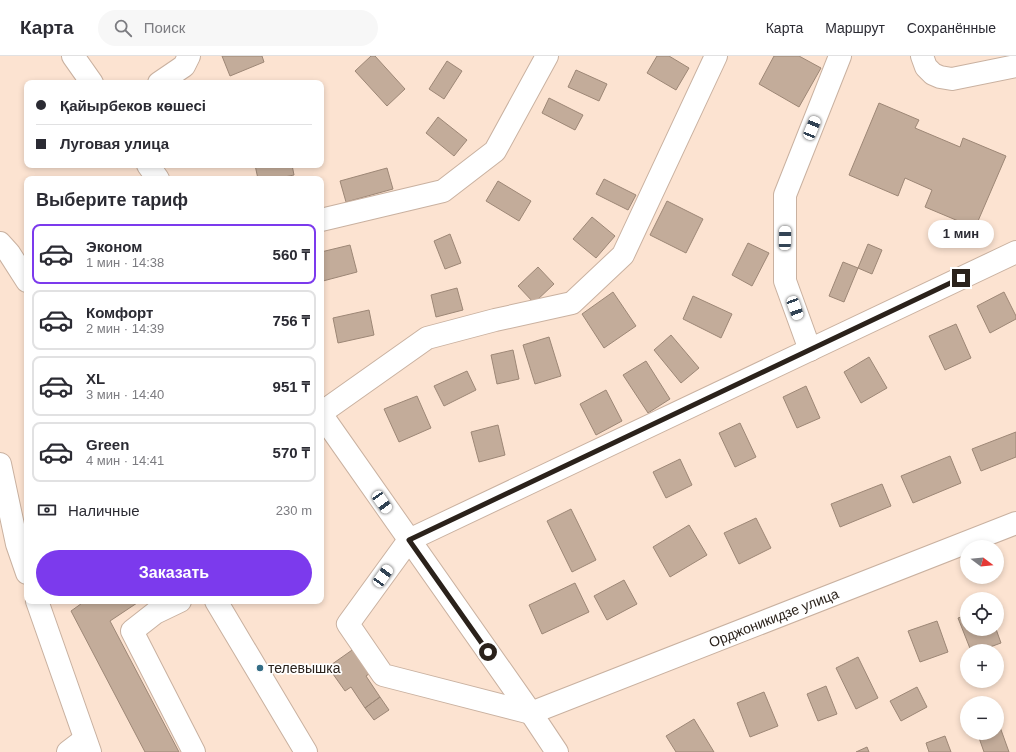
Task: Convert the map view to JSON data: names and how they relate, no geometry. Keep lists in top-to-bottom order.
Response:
{
  "streets": {
    "street": ["Орджоникидзе улица"]
  },
  "places": ["телевышка"],
  "north": "right",
  "page": {
    "header": "Карта",
    "search": "Поиск",
    "nav": ["Карта", "Маршрут", "Сохранённые"],
    "banner": ["Қайырбеков көшесі", "Луговая улица"],
    "heading": "Выберите тариф",
    "bubble": "1 мин",
    "list": [
      {
        "name": "Эконом",
        "note": "1 мин · 14:38",
        "value": "560 ₸"
      },
      {
        "name": "Комфорт",
        "note": "2 мин · 14:39",
        "value": "756 ₸"
      },
      {
        "name": "XL",
        "note": "3 мин · 14:40",
        "value": "951 ₸"
      },
      {
        "name": "Green",
        "note": "4 мин · 14:41",
        "value": "570 ₸"
      }
    ],
    "pay": ["Наличные", "230 m"],
    "map_buttons": ["+", "−"],
    "buttons": "Заказать"
  }
}
